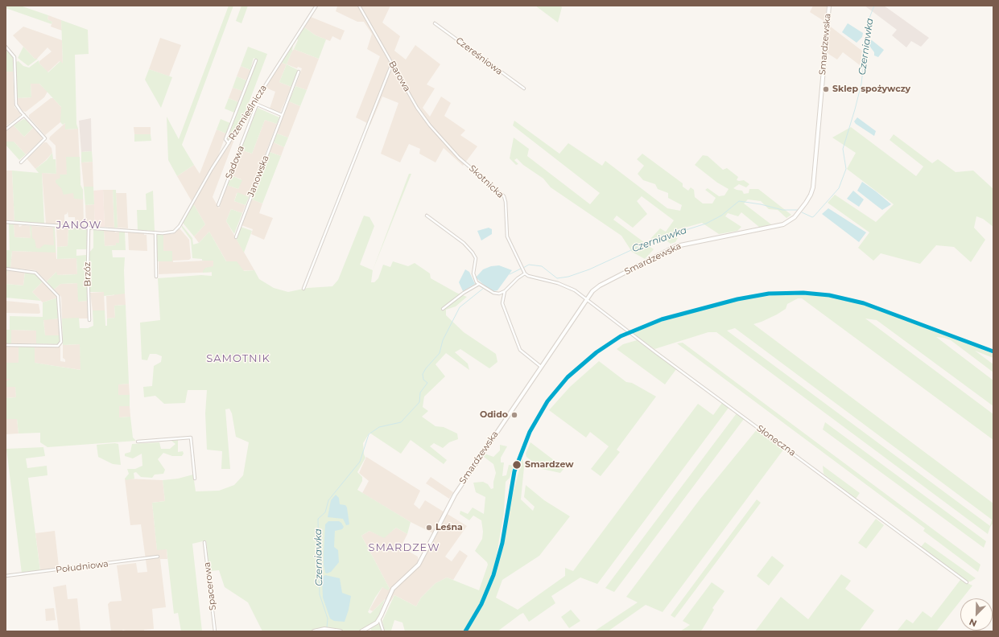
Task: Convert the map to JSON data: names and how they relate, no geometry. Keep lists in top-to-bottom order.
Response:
{
  "streets": {
    "street": [
      "Smardzewska",
      "Czereśniowa",
      "Barowa",
      "Rzemieślnicza",
      "Sadowa",
      "Janowska",
      "Skotnicka",
      "Brzóz",
      "Słoneczna",
      "Południowa",
      "Spacerowa"
    ]
  },
  "crossings": [
    ["Smardzewska", "Słoneczna"],
    ["Barowa", "Skotnicka"],
    ["Rzemieślnicza", "Brzóz"]
  ],
  "districts": ["JANÓW", "SAMOTNIK", "SMARDZEW"],
  "water": ["Czerniawka"],
  "places": [
    "Sklep spożywczy",
    "Odido",
    "Smardzew",
    "Leśna"
  ],
  "north": "bottom left"
}
